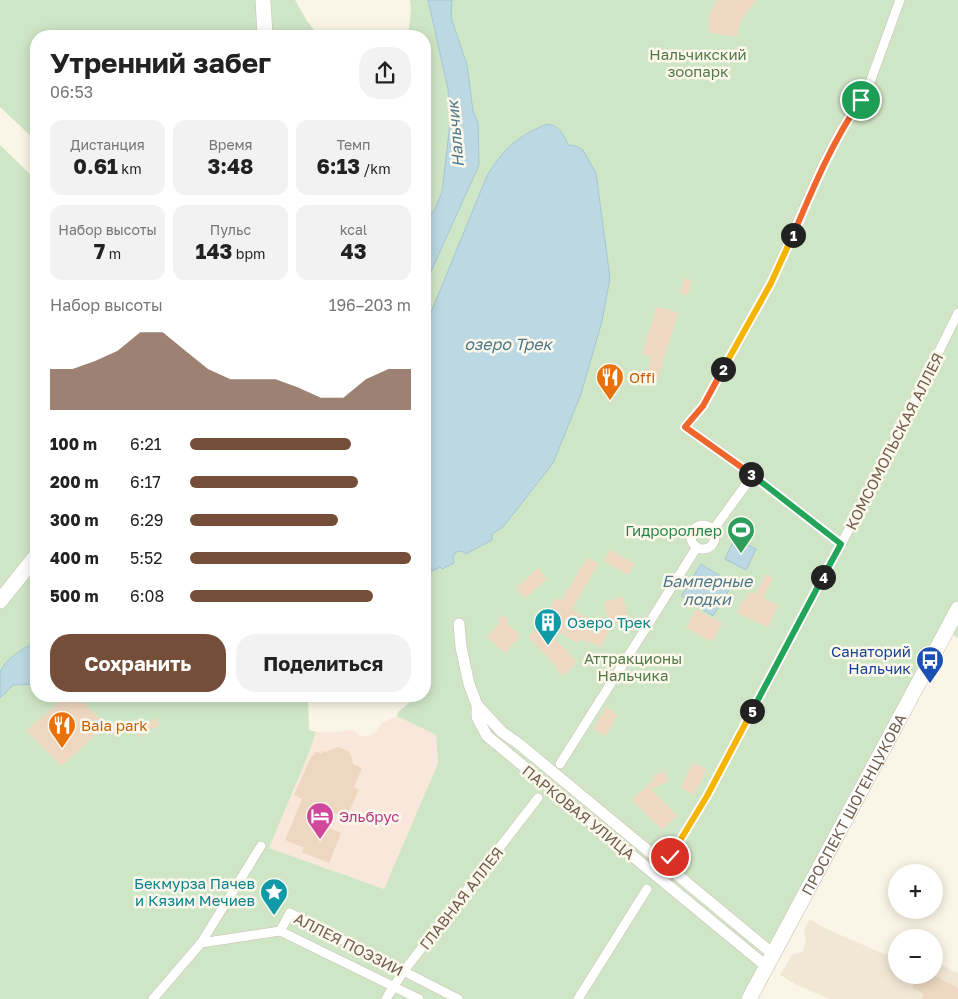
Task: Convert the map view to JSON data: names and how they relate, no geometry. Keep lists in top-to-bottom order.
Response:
{
  "streets": {
    "street": [
      "КОМСОМОЛЬСКАЯ АЛЛЕЯ",
      "ПРОСПЕКТ ШОГЕНЦУКОВА",
      "ПАРКОВАЯ УЛИЦА",
      "ГЛАВНАЯ АЛЛЕЯ",
      "АЛЛЕЯ ПОЭЗИИ"
    ]
  },
  "crossings": [
    ["ПРОСПЕКТ ШОГЕНЦУКОВА", "ПАРКОВАЯ УЛИЦА"],
    ["ГЛАВНАЯ АЛЛЕЯ", "АЛЛЕЯ ПОЭЗИИ"]
  ],
  "water": ["Нальчик", "озеро Трек", "Бамперные лодки"],
  "parks": ["Нальчикский зоопарк", "Аттракционы Нальчика"],
  "places": {
    "restaurant": ["Offi", "Baia park"],
    "sports": ["Гидророллер"],
    "building": ["Озеро Трек"],
    "bus stop": ["Санаторий Нальчик"],
    "hotel": ["Эльбрус"],
    "place": ["Бекмурза Пачев и Кязим Мечиев"]
  },
  "page": {
    "heading": ["Утренний забег", "06:53"],
    "stats": [
      ["Дистанция", "0.61 km"],
      ["Время", "3:48"],
      ["Темп", "6:13 /km"],
      ["Набор высоты", "7 m"],
      ["Пульс", "143 bpm"],
      ["kcal", "43"]
    ],
    "pins": [
      "1",
      "2",
      "3",
      "4",
      "5"
    ],
    "chart": ["Набор высоты", "196–203 m"],
    "list": [
      {
        "name": "100 m",
        "note": "6:21"
      },
      {
        "name": "200 m",
        "note": "6:17"
      },
      {
        "name": "300 m",
        "note": "6:29"
      },
      {
        "name": "400 m",
        "note": "5:52"
      },
      {
        "name": "500 m",
        "note": "6:08"
      }
    ],
    "buttons": ["Сохранить", "Поделиться"],
    "map_buttons": ["+", "−"]
  }
}
